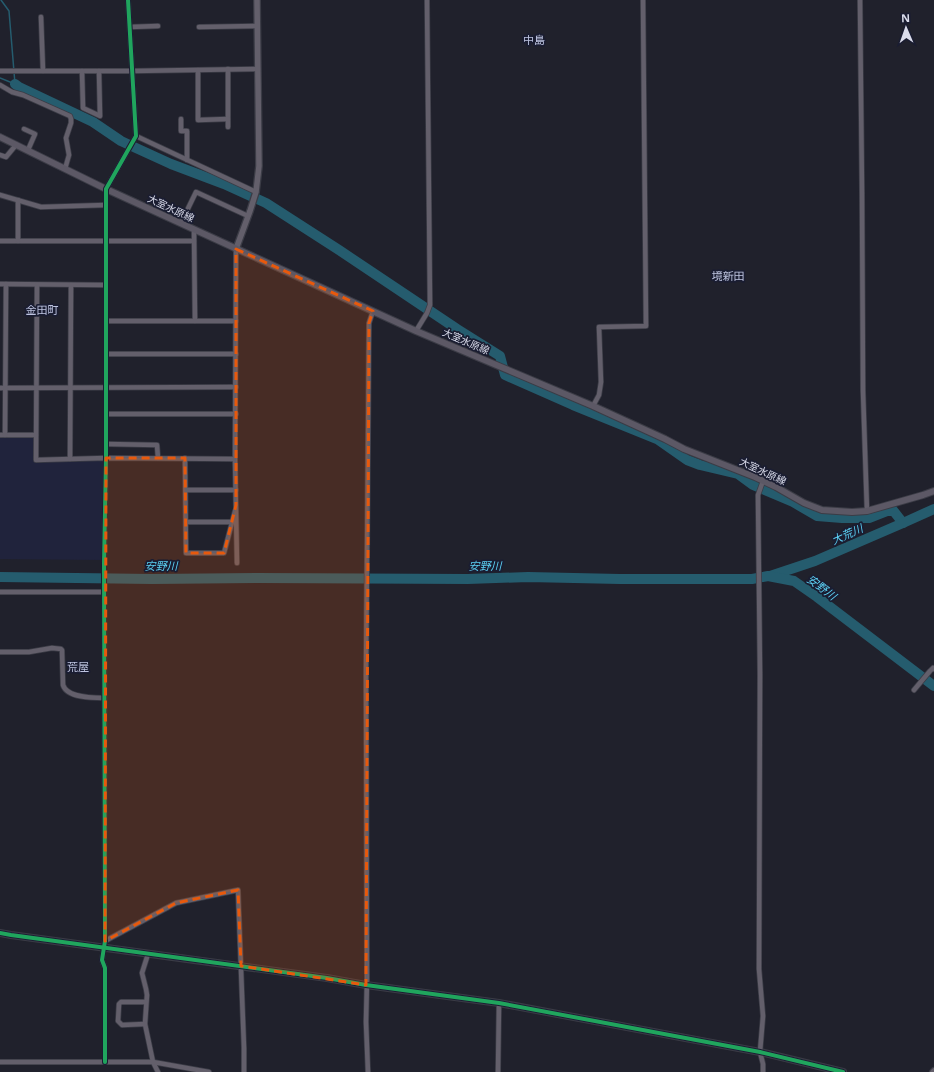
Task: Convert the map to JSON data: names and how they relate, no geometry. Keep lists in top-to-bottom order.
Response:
{
  "streets": {
    "main road": ["大室水原線"]
  },
  "districts": [
    "中島",
    "境新田",
    "金田町",
    "荒屋"
  ],
  "water": ["大荒川", "安野川"],
  "north": "top"
}
